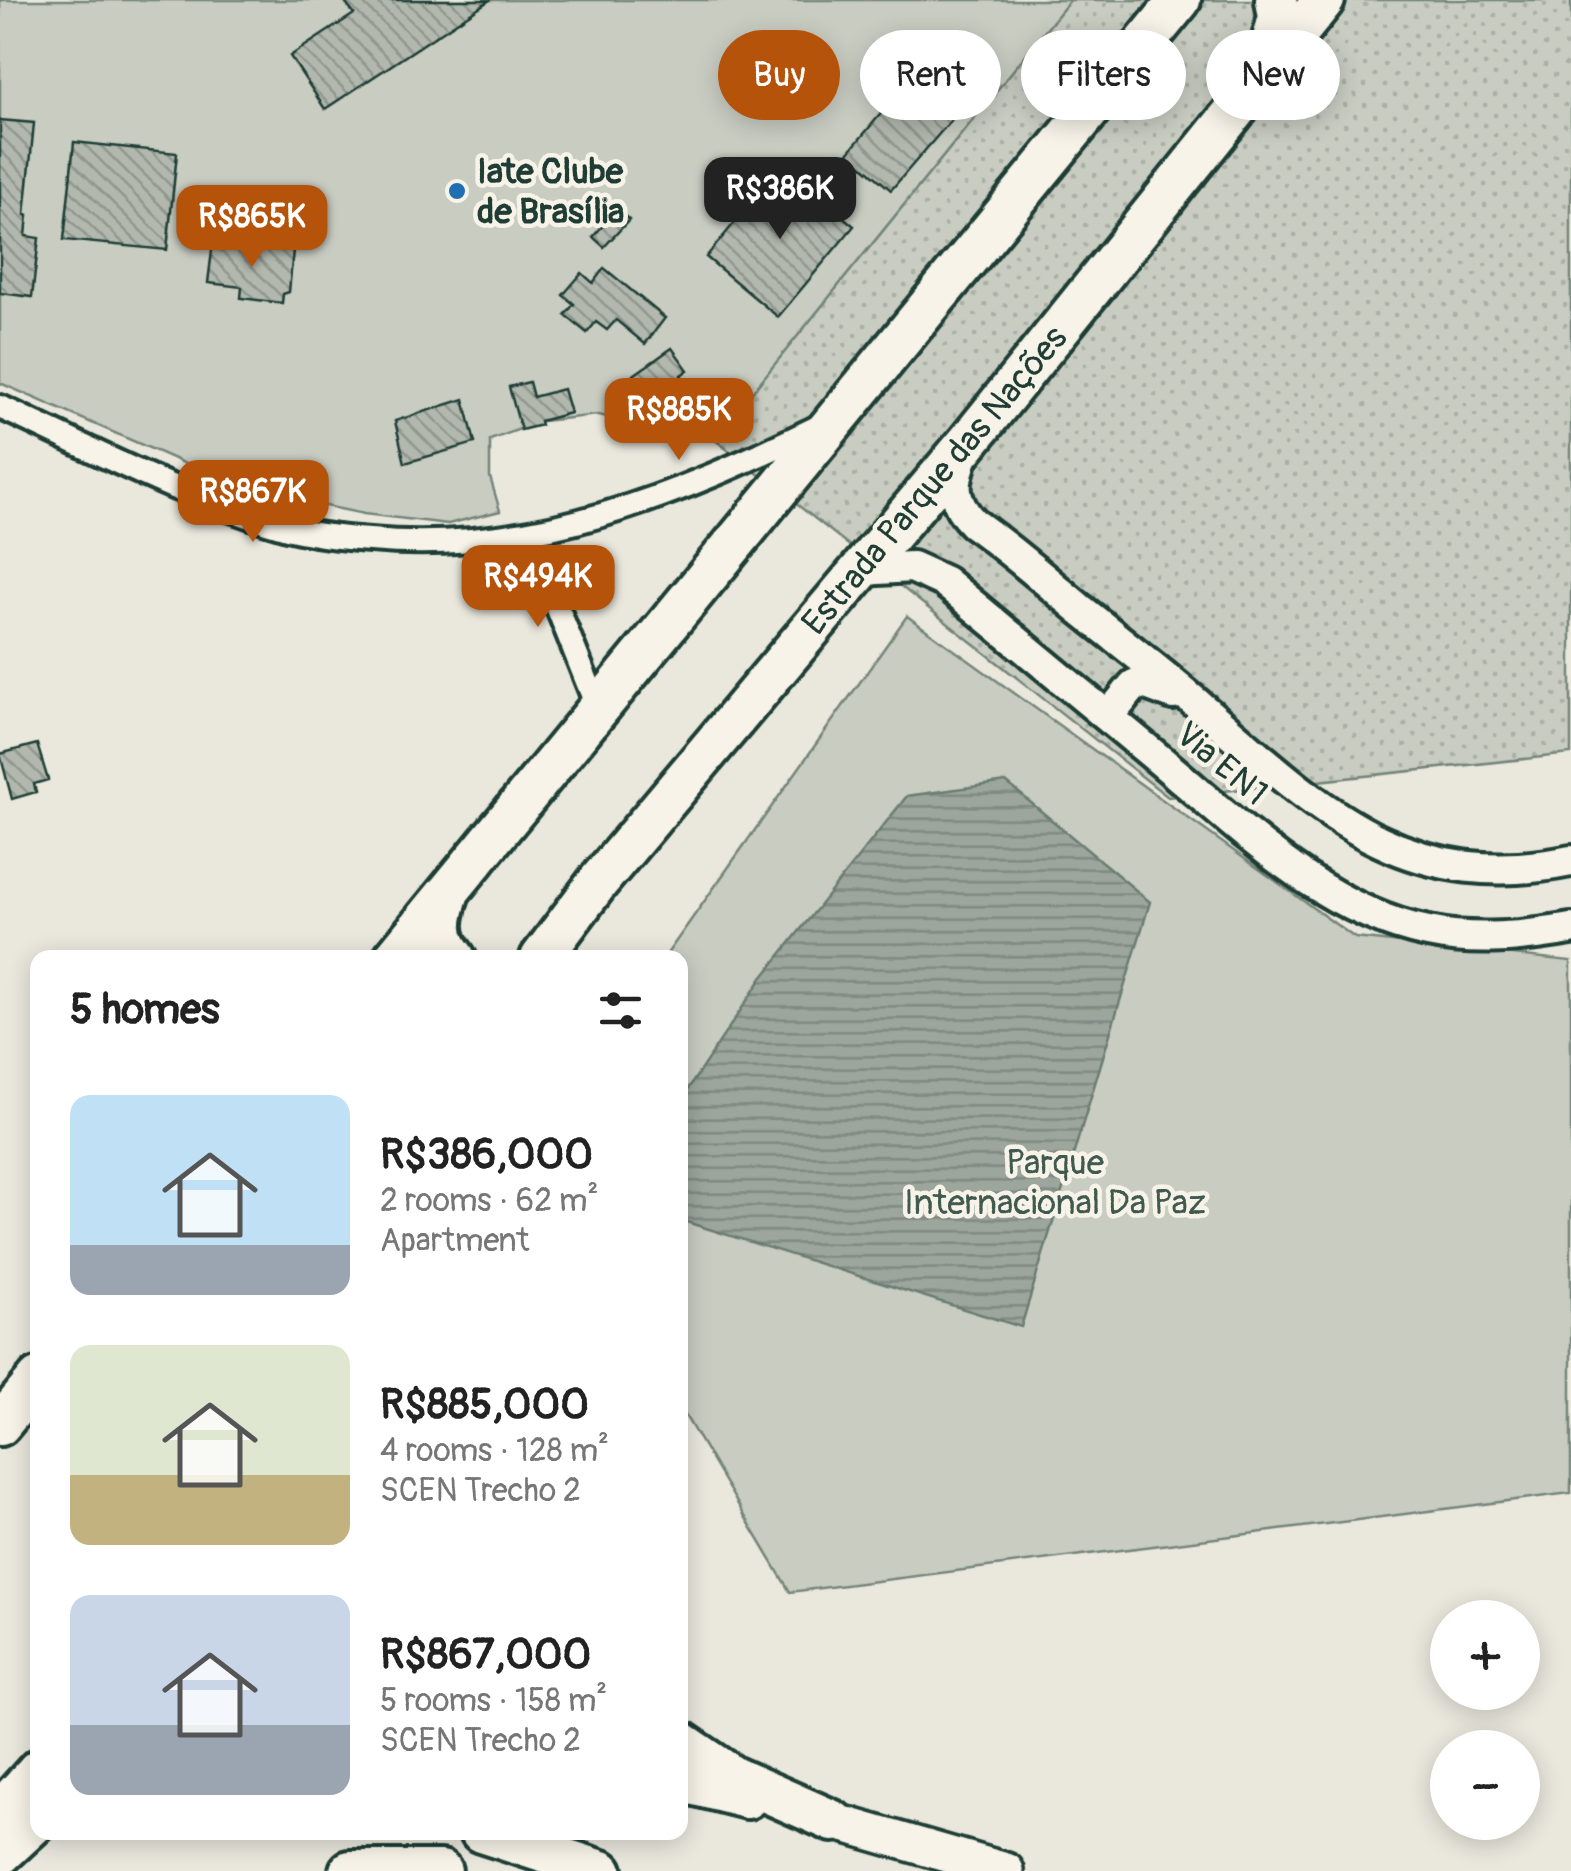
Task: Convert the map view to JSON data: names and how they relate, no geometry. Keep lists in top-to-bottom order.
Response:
{
  "streets": {
    "highway": ["Estrada Parque das Nações"],
    "street": ["Via EN1"]
  },
  "crossings": [
    ["Estrada Parque das Nações", "Via EN1"]
  ],
  "parks": ["Parque Internacional Da Paz"],
  "places": ["Iate Clube de Brasília"],
  "page": {
    "chip": [
      "Buy",
      "Rent",
      "Filters",
      "New"
    ],
    "price": [
      "R$386K",
      "R$865K",
      "R$885K",
      "R$867K",
      "R$494K"
    ],
    "heading": "5 homes",
    "list": [
      {
        "name": "R$386,000",
        "note": "2 rooms · 62 m² · Apartment"
      },
      {
        "name": "R$885,000",
        "note": "4 rooms · 128 m² · SCEN Trecho 2"
      },
      {
        "name": "R$867,000",
        "note": "5 rooms · 158 m² · SCEN Trecho 2"
      }
    ],
    "map_buttons": ["+", "−"]
  }
}
